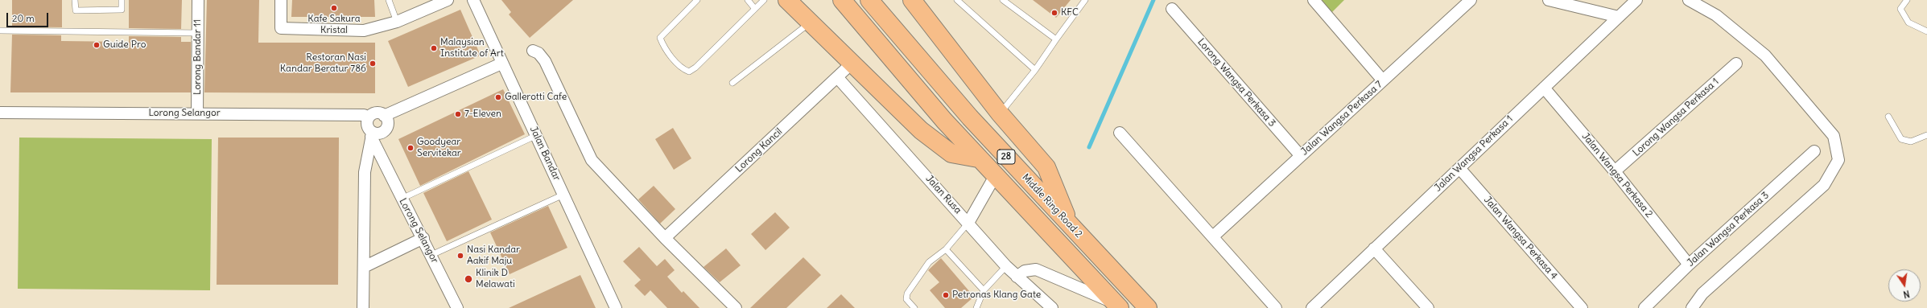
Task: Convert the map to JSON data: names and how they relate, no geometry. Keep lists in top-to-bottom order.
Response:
{
  "streets": {
    "highway": ["28", "Middle Ring Road 2"],
    "street": [
      "Lorong Bandar 11",
      "Lorong Wangsa Perkasa 3",
      "Lorong Selangor",
      "Lorong Wangsa Perkasa 1",
      "Jalan Wangsa Perkasa 7",
      "Lorong Kancil",
      "Jalan Bandar",
      "Jalan Wangsa Perkasa 1",
      "Jalan Wangsa Perkasa 2",
      "Jalan Rusa",
      "Jalan Wangsa Perkasa 3",
      "Jalan Wangsa Perkasa 4"
    ]
  },
  "crossings": [
    ["Lorong Bandar 11", "Lorong Selangor"],
    ["Lorong Wangsa Perkasa 3", "Jalan Wangsa Perkasa 7"],
    ["Lorong Selangor", "Jalan Bandar"],
    ["Lorong Wangsa Perkasa 1", "Jalan Wangsa Perkasa 2"],
    ["Lorong Kancil", "Jalan Rusa"],
    ["Jalan Wangsa Perkasa 1", "Jalan Wangsa Perkasa 2"],
    ["Jalan Wangsa Perkasa 1", "Jalan Wangsa Perkasa 4"],
    ["Jalan Wangsa Perkasa 2", "Jalan Wangsa Perkasa 3"]
  ],
  "places": [
    "Kafe Sakura Kristal",
    "KFC",
    "Guide Pro",
    "Malaysian Institute of Art",
    "Restoran Nasi Kandar Beratur 786",
    "Gallerotti Cafe",
    "7-Eleven",
    "Goodyear Servitekar",
    "Nasi Kandar Aakif Maju",
    "Klinik D Melawati",
    "Petronas Klang Gate"
  ],
  "scale_bar": "20 m",
  "north": "bottom"
}
